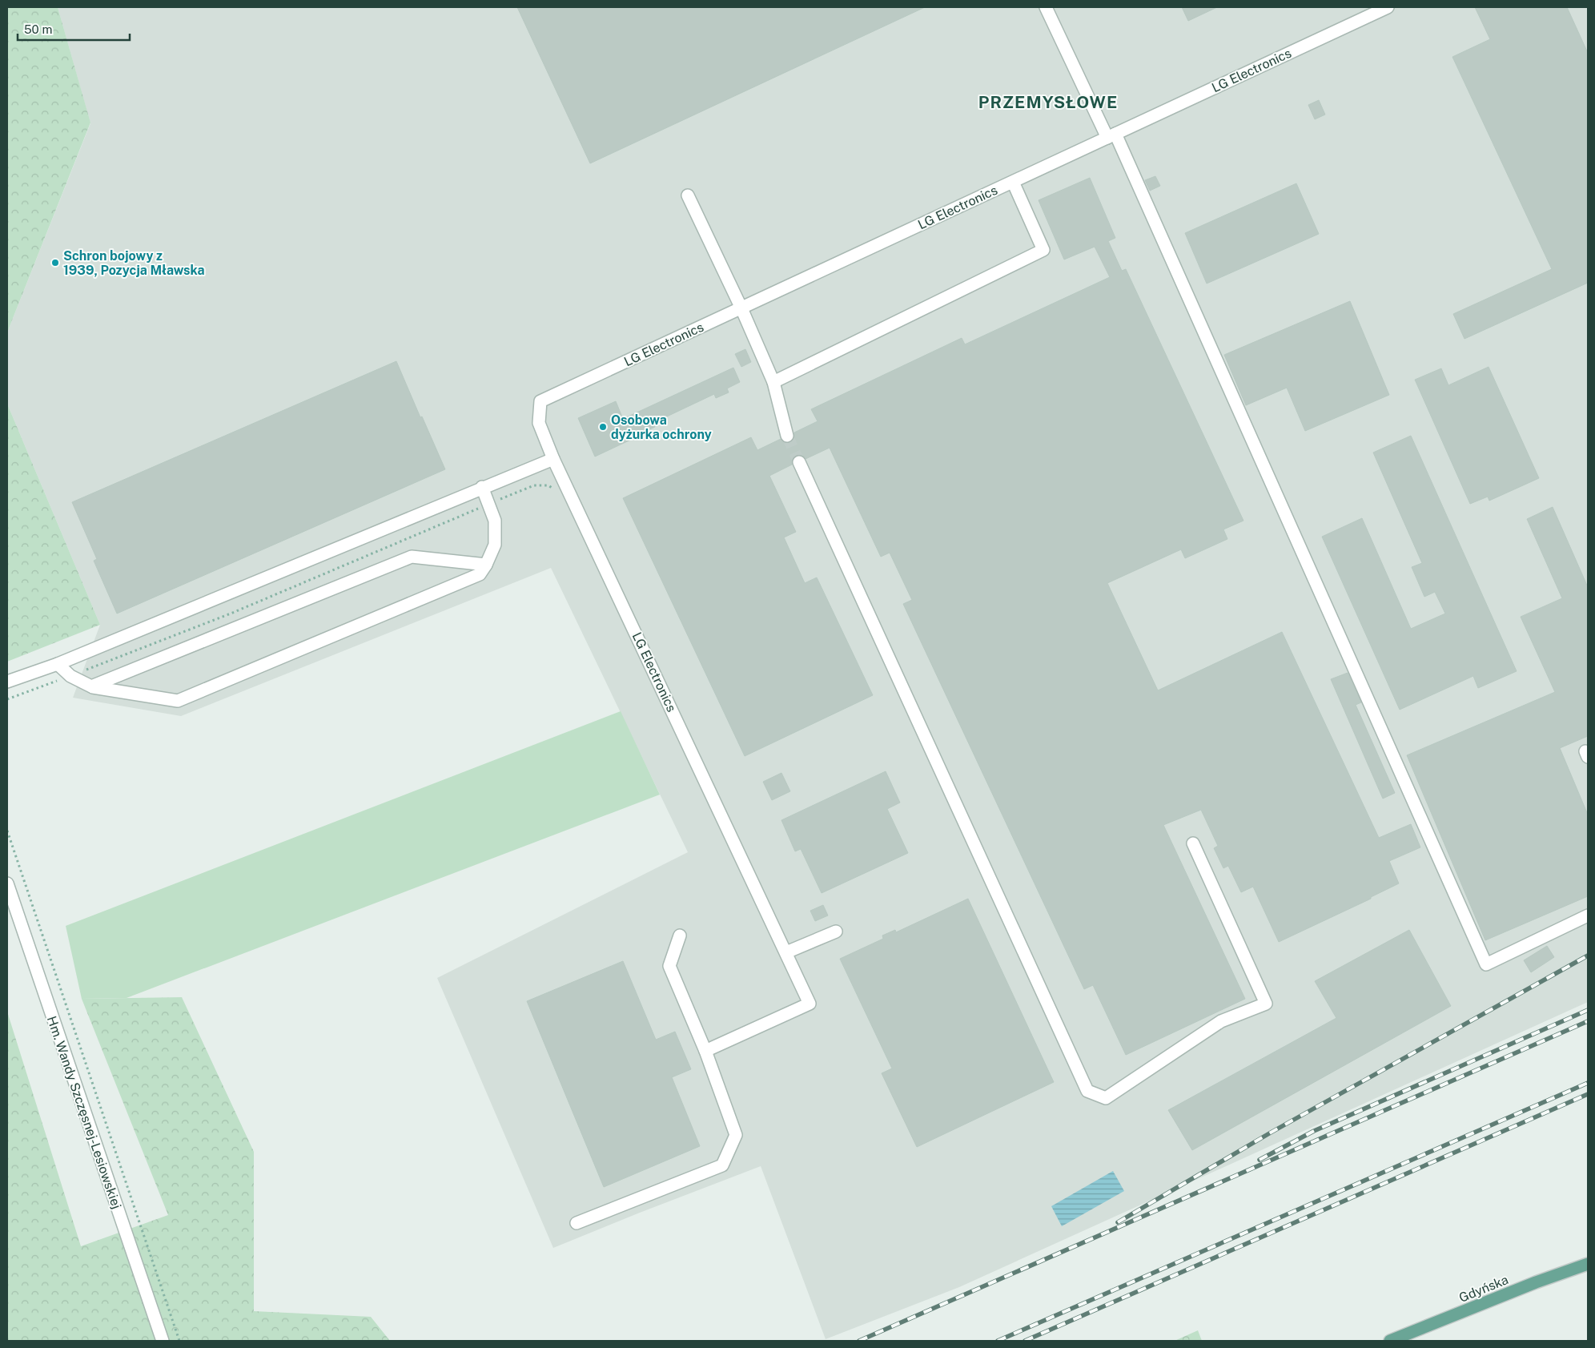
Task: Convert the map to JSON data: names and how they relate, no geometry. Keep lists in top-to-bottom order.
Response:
{
  "streets": {
    "main road": ["Gdyńska"],
    "street": ["LG Electronics", "Hm. Wandy Szczęsnej-Lesiowskiej"]
  },
  "districts": ["PRZEMYSŁOWE"],
  "places": ["Schron bojowy z 1939, Pozycja Mławska", "Osobowa dyżurka ochrony"],
  "scale_bar": "50 m"
}
